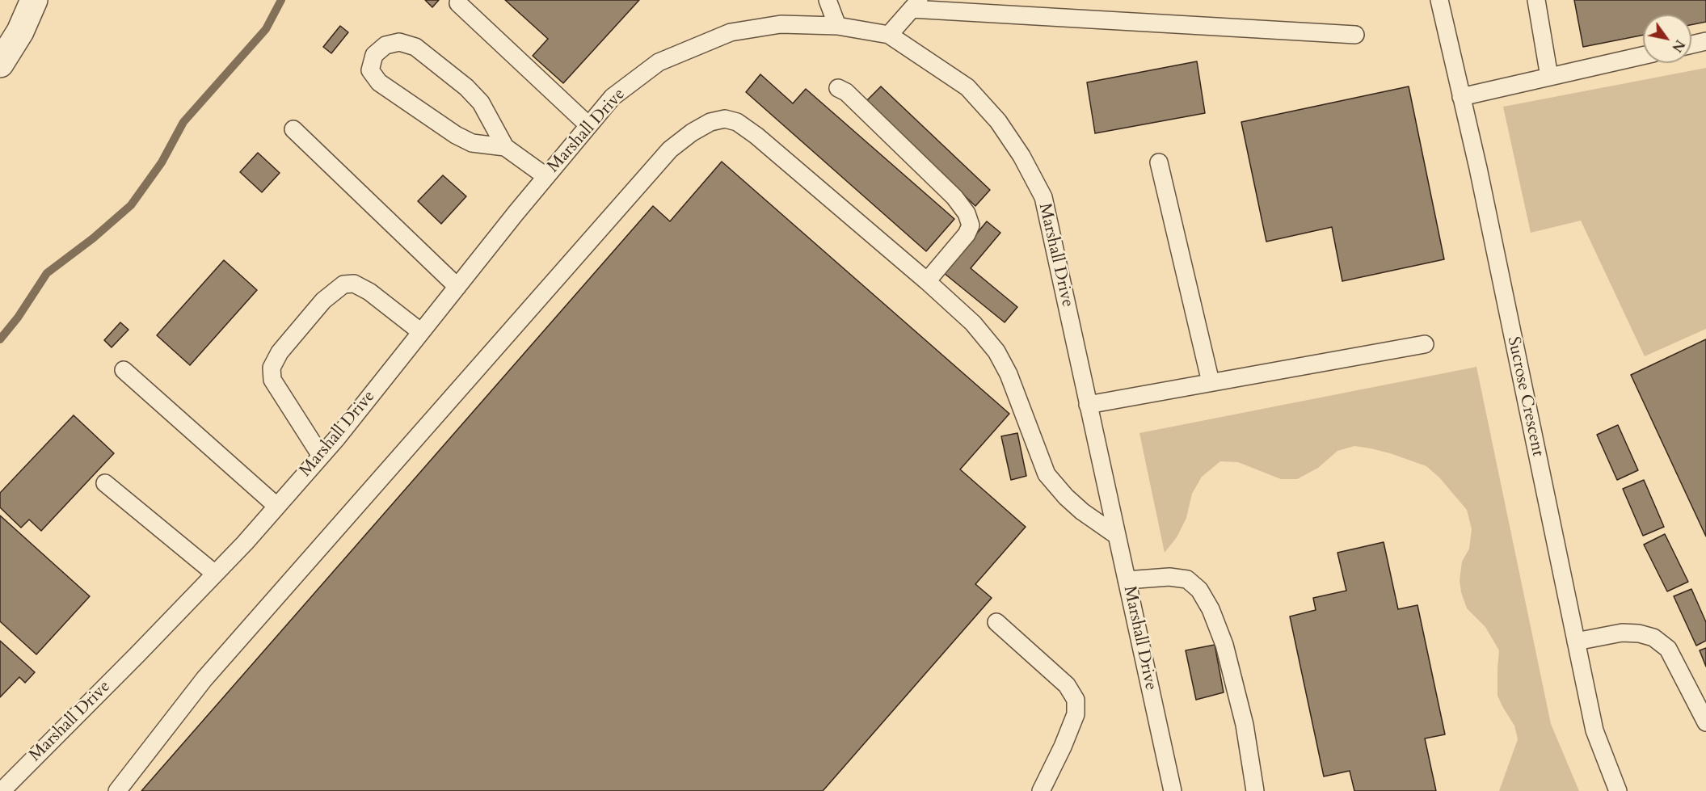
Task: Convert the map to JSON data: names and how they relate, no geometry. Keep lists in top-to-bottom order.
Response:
{
  "streets": {
    "lane": ["Marshall Drive", "Sucrose Crescent"]
  },
  "north": "bottom right"
}
